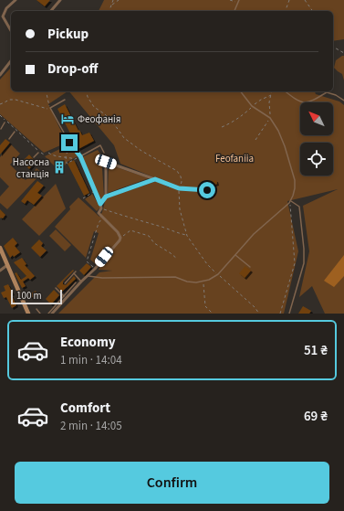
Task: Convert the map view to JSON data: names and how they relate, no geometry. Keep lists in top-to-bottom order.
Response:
{
  "parks": ["Feofaniia"],
  "places": {
    "hotel": ["Феофанія"],
    "building": ["Насосна станція"]
  },
  "scale_bar": "100 m",
  "north": "top left",
  "page": {
    "banner": ["Pickup", "Drop-off"],
    "scale": "100 m",
    "list": [
      {
        "name": "Economy",
        "note": "1 min · 14:04",
        "value": "51 ₴"
      },
      {
        "name": "Comfort",
        "note": "2 min · 14:05",
        "value": "69 ₴"
      }
    ],
    "buttons": "Confirm"
  }
}
